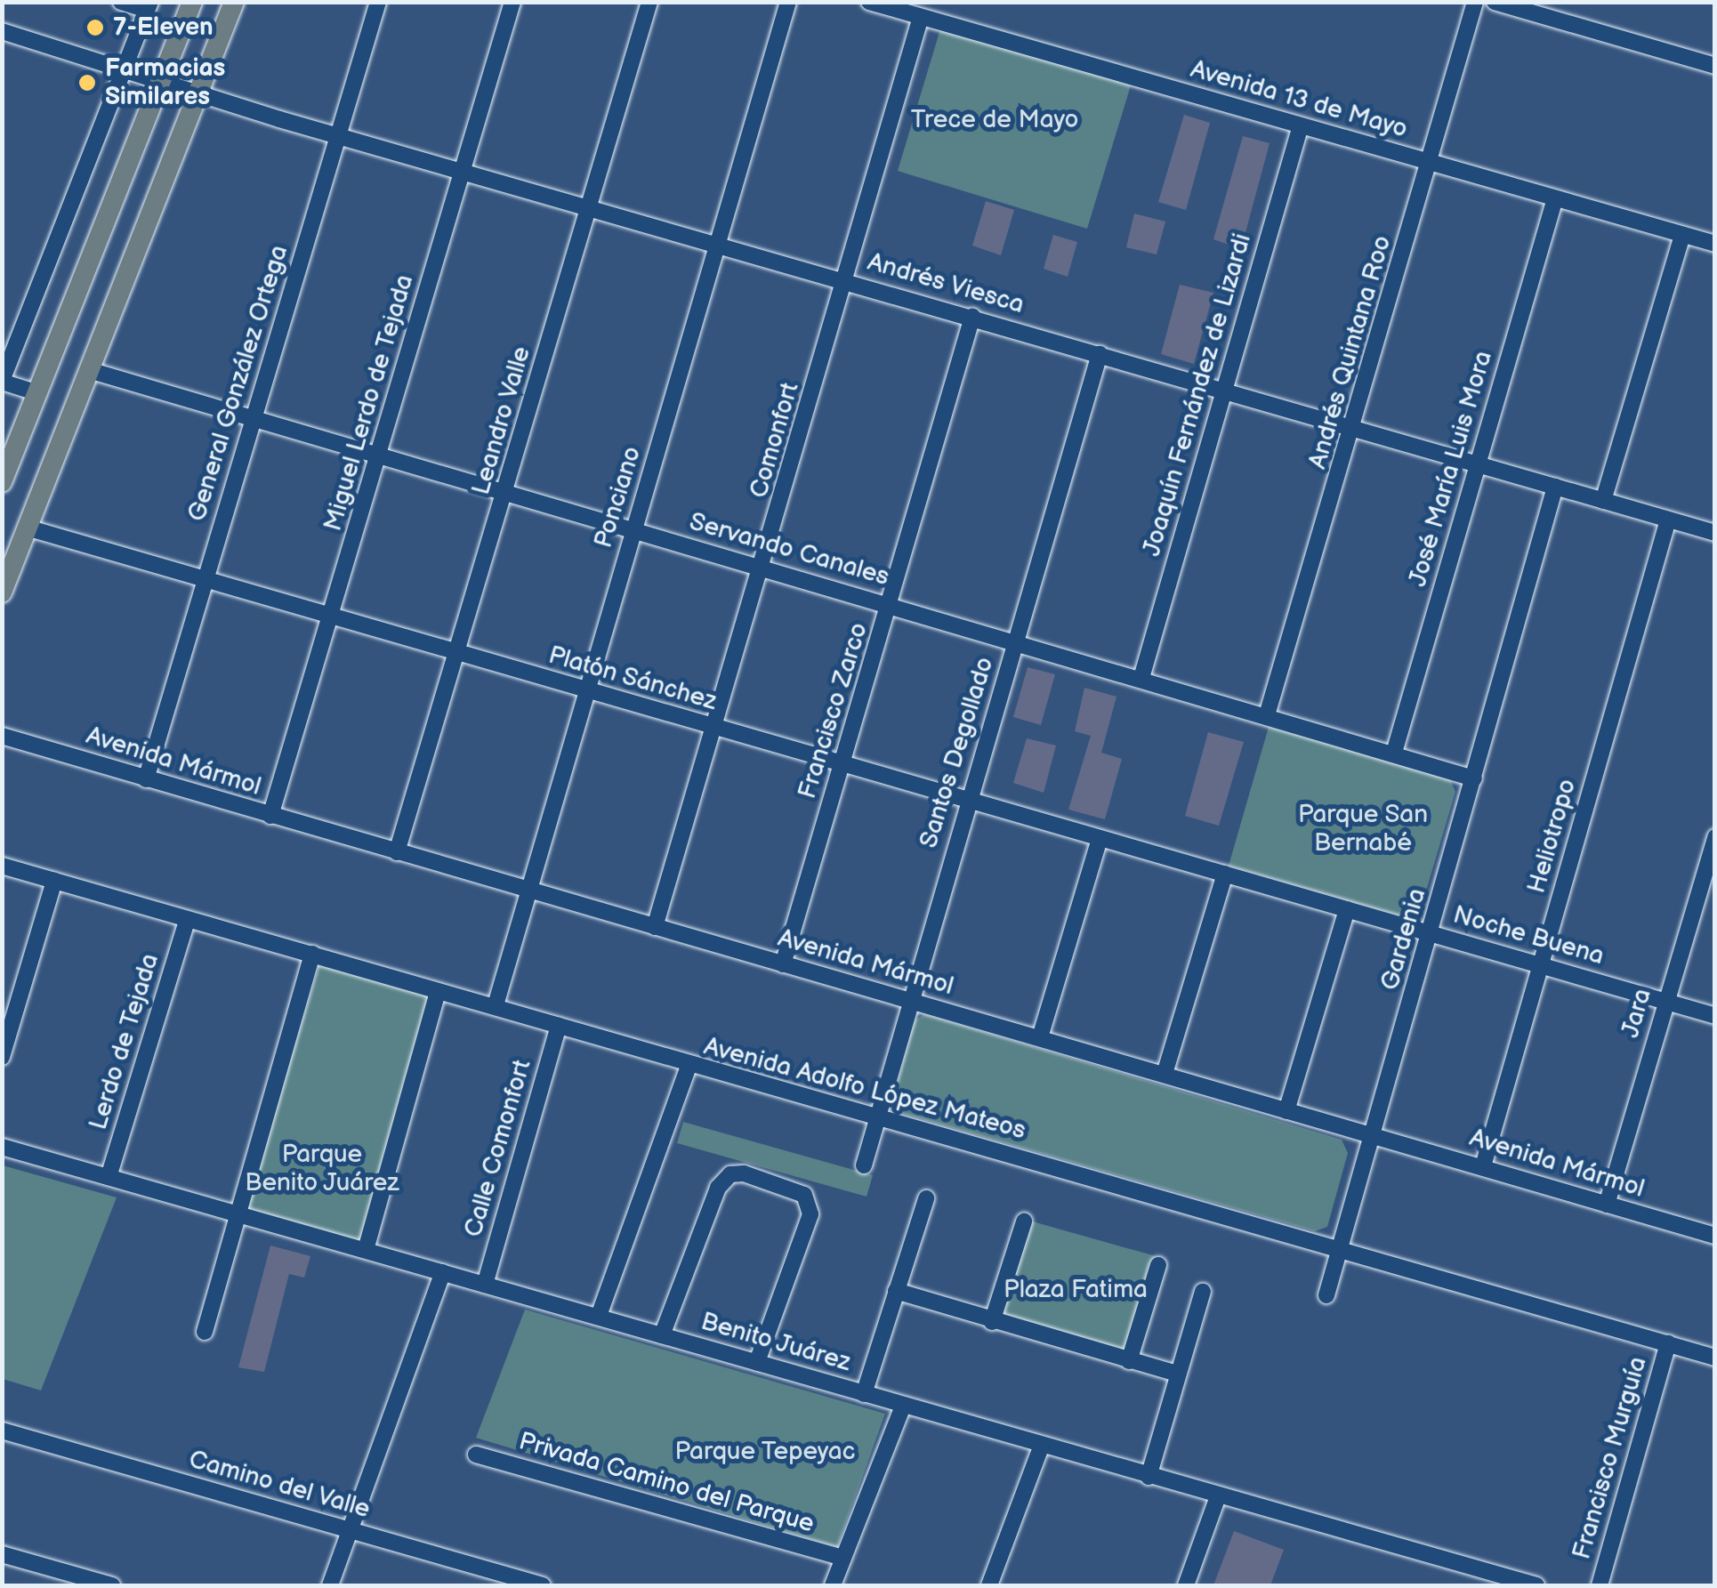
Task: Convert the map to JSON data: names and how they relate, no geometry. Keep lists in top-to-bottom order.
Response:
{
  "streets": {
    "street": [
      "Avenida 13 de Mayo",
      "Andrés Viesca",
      "Andrés Quintana Roo",
      "General González Ortega",
      "Joaquín Fernández de Lizardi",
      "Miguel Lerdo de Tejada",
      "Leandro Valle",
      "Comonfort",
      "José María Luis Mora",
      "Ponciano",
      "Servando Canales",
      "Platón Sánchez",
      "Francisco Zarco",
      "Santos Degollado",
      "Avenida Mármol",
      "Heliotropo",
      "Noche Buena",
      "Gardenia",
      "Jara",
      "Lerdo de Tejada",
      "Avenida Adolfo López Mateos",
      "Calle Comonfort",
      "Benito Juárez",
      "Francisco Murguía",
      "Privada Camino del Parque",
      "Camino del Valle"
    ]
  },
  "crossings": [
    ["Avenida 13 de Mayo", "Andrés Quintana Roo"],
    ["Avenida 13 de Mayo", "Joaquín Fernández de Lizardi"],
    ["Avenida 13 de Mayo", "Comonfort"],
    ["Avenida 13 de Mayo", "José María Luis Mora"],
    ["Andrés Viesca", "Andrés Quintana Roo"],
    ["Andrés Viesca", "General González Ortega"],
    ["Andrés Viesca", "Joaquín Fernández de Lizardi"],
    ["Andrés Viesca", "Miguel Lerdo de Tejada"],
    ["Andrés Viesca", "Leandro Valle"],
    ["Andrés Viesca", "Comonfort"],
    ["Andrés Viesca", "José María Luis Mora"],
    ["Andrés Viesca", "Ponciano"],
    ["Andrés Viesca", "Francisco Zarco"],
    ["Andrés Viesca", "Santos Degollado"],
    ["Andrés Viesca", "Heliotropo"],
    ["Andrés Viesca", "Gardenia"],
    ["Andrés Quintana Roo", "Servando Canales"],
    ["General González Ortega", "Servando Canales"],
    ["General González Ortega", "Platón Sánchez"],
    ["General González Ortega", "Avenida Mármol"],
    ["Joaquín Fernández de Lizardi", "Servando Canales"],
    ["Miguel Lerdo de Tejada", "Servando Canales"],
    ["Miguel Lerdo de Tejada", "Platón Sánchez"],
    ["Miguel Lerdo de Tejada", "Avenida Mármol"],
    ["Leandro Valle", "Servando Canales"],
    ["Leandro Valle", "Platón Sánchez"],
    ["Leandro Valle", "Avenida Mármol"],
    ["Comonfort", "Servando Canales"],
    ["Comonfort", "Platón Sánchez"],
    ["Comonfort", "Avenida Mármol"],
    ["José María Luis Mora", "Servando Canales"],
    ["Ponciano", "Servando Canales"],
    ["Ponciano", "Platón Sánchez"],
    ["Ponciano", "Avenida Mármol"],
    ["Ponciano", "Avenida Adolfo López Mateos"],
    ["Servando Canales", "Francisco Zarco"],
    ["Servando Canales", "Santos Degollado"],
    ["Servando Canales", "Gardenia"],
    ["Platón Sánchez", "Francisco Zarco"],
    ["Platón Sánchez", "Santos Degollado"],
    ["Platón Sánchez", "Noche Buena"],
    ["Francisco Zarco", "Avenida Mármol"],
    ["Santos Degollado", "Avenida Mármol"],
    ["Santos Degollado", "Avenida Adolfo López Mateos"],
    ["Avenida Mármol", "Heliotropo"],
    ["Avenida Mármol", "Gardenia"],
    ["Avenida Mármol", "Jara"],
    ["Heliotropo", "Noche Buena"],
    ["Noche Buena", "Gardenia"],
    ["Noche Buena", "Jara"],
    ["Gardenia", "Avenida Adolfo López Mateos"],
    ["Lerdo de Tejada", "Avenida Adolfo López Mateos"],
    ["Lerdo de Tejada", "Benito Juárez"],
    ["Avenida Adolfo López Mateos", "Calle Comonfort"],
    ["Avenida Adolfo López Mateos", "Francisco Murguía"],
    ["Calle Comonfort", "Benito Juárez"]
  ],
  "parks": [
    "Trece de Mayo",
    "Parque San Bernabé",
    "Parque Benito Juárez",
    "Plaza Fatima",
    "Parque Tepeyac"
  ],
  "places": ["7-Eleven", "Farmacias Similares"]
}
